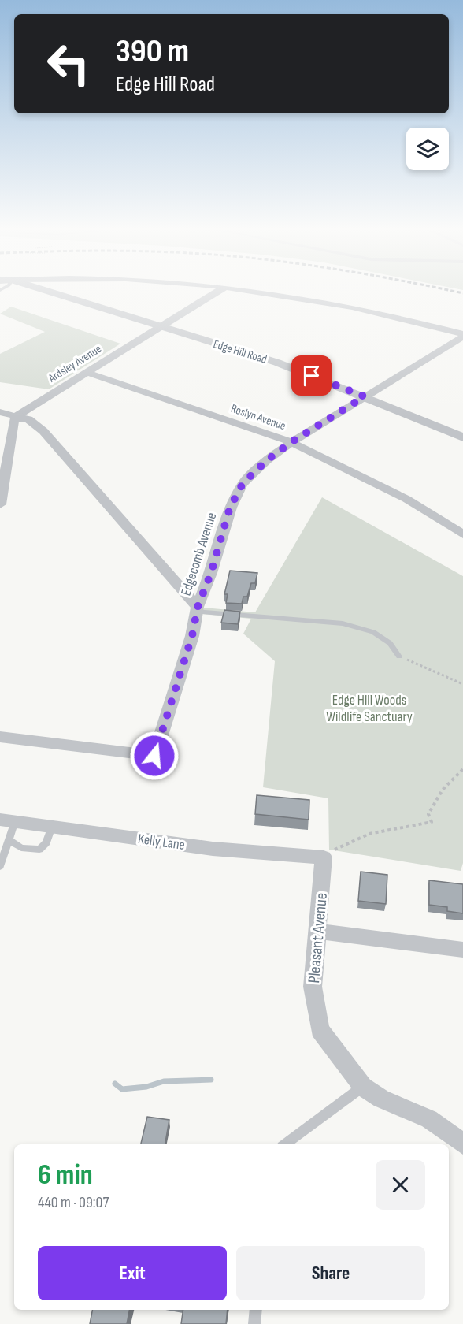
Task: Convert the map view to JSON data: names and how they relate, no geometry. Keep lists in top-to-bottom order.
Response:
{
  "streets": {
    "street": [
      "Edge Hill Road",
      "Ardsley Avenue",
      "Roslyn Avenue",
      "Edgecomb Avenue",
      "Kelly Lane",
      "Pleasant Avenue"
    ]
  },
  "crossings": [
    ["Edge Hill Road", "Ardsley Avenue"],
    ["Edge Hill Road", "Edgecomb Avenue"],
    ["Ardsley Avenue", "Roslyn Avenue"],
    ["Roslyn Avenue", "Edgecomb Avenue"],
    ["Kelly Lane", "Pleasant Avenue"]
  ],
  "parks": ["Edge Hill Woods Wildlife Sanctuary"],
  "page": {
    "turn": ["390 m", "Edge Hill Road"],
    "heading": ["6 min", "440 m · 09:07"],
    "buttons": ["Exit", "Share"]
  }
}
